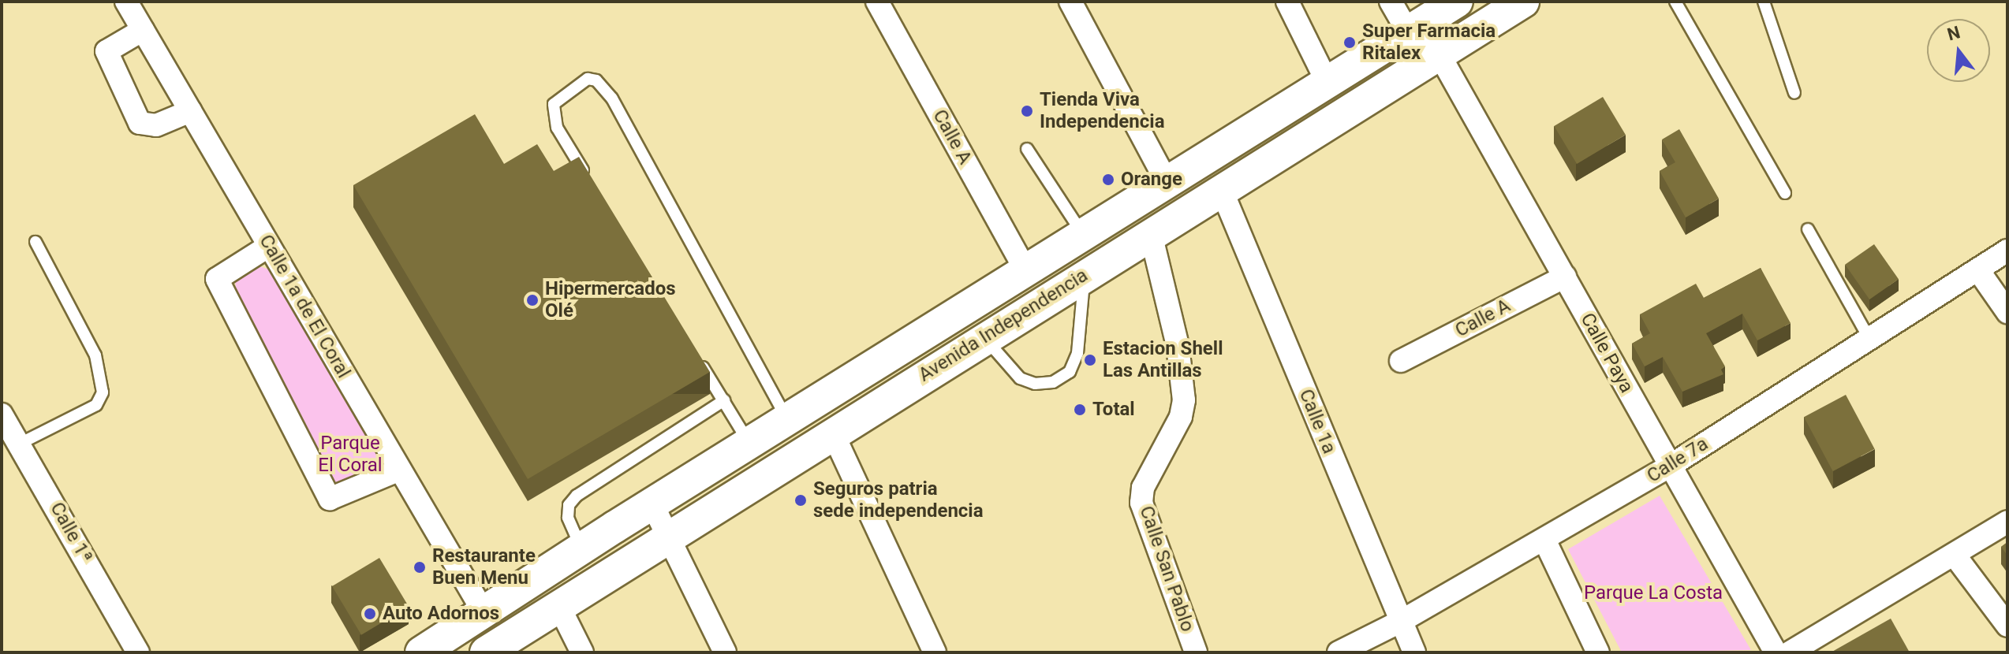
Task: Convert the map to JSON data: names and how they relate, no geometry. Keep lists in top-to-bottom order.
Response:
{
  "streets": {
    "main road": ["Avenida Independencia"],
    "street": [
      "Calle A",
      "Calle 1a de El Coral",
      "Calle Paya",
      "Calle 1a",
      "Calle 7a",
      "Calle 1ª",
      "Calle San Pablo"
    ]
  },
  "crossings": [
    ["Calle A", "Avenida Independencia"],
    ["Calle A", "Calle Paya"],
    ["Calle 1a de El Coral", "Avenida Independencia"],
    ["Avenida Independencia", "Calle Paya"],
    ["Avenida Independencia", "Calle 1a"],
    ["Avenida Independencia", "Calle San Pablo"],
    ["Calle Paya", "Calle 7a"],
    ["Calle 1a", "Calle 7a"]
  ],
  "parks": ["Parque El Coral", "Parque La Costa"],
  "places": [
    "Super Farmacia Ritalex",
    "Tienda Viva Independencia",
    "Orange",
    "Hipermercados Olé",
    "Estacion Shell Las Antillas",
    "Total",
    "Seguros patria sede independencia",
    "Restaurante Buen Menu",
    "Auto Adornos"
  ],
  "north": "top"
}
